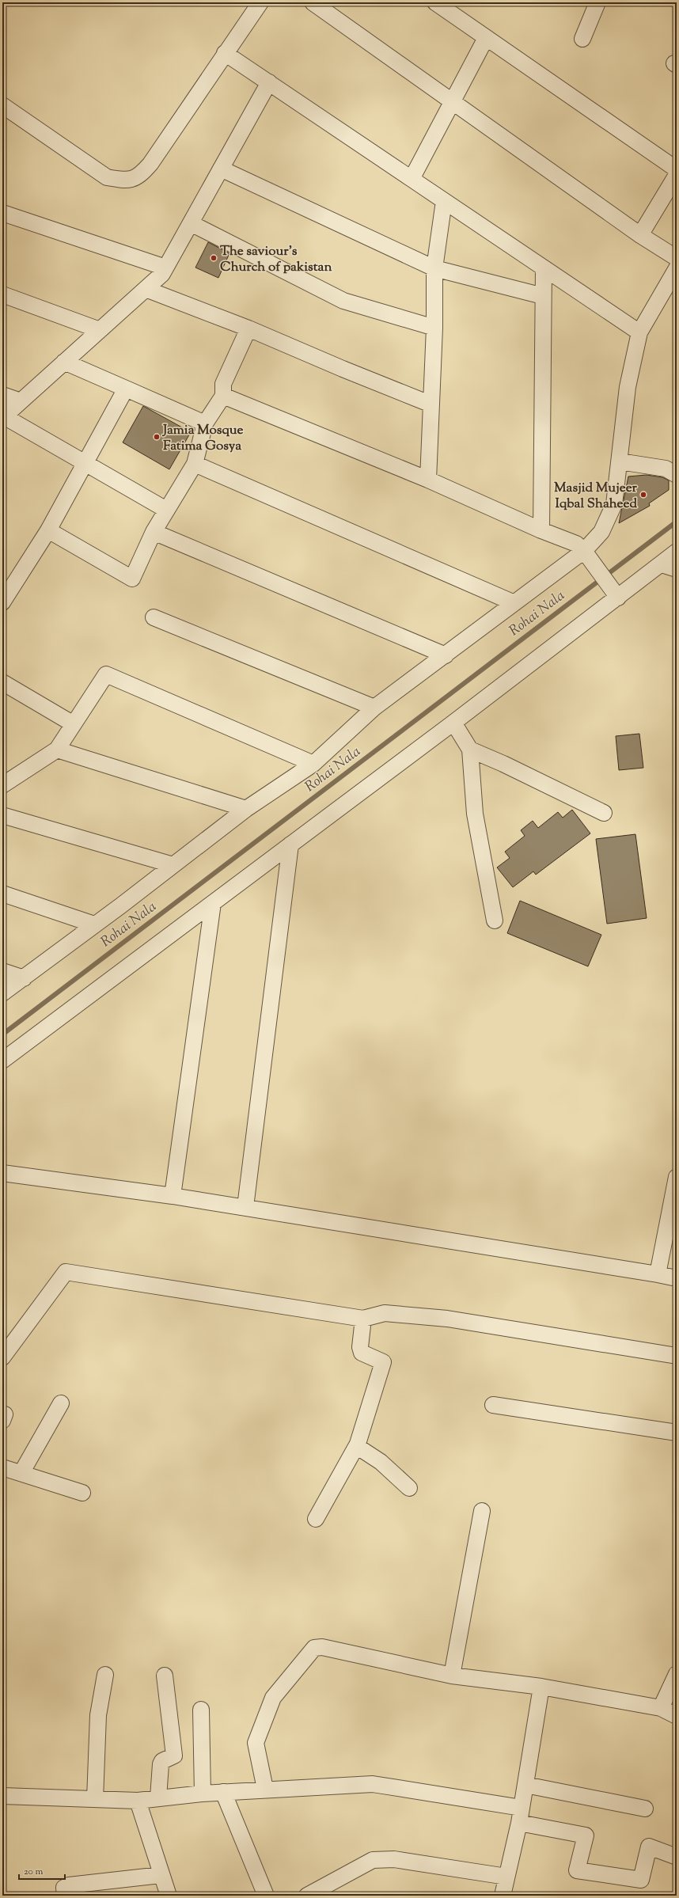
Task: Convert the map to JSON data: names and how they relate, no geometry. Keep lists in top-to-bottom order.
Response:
{
  "water": ["Rohai Nala"],
  "places": ["The saviour's Church of pakistan", "Jamia Mosque Fatima Gosya", "Masjid Mujeer Iqbal Shaheed"],
  "scale_bar": "20 m"
}
